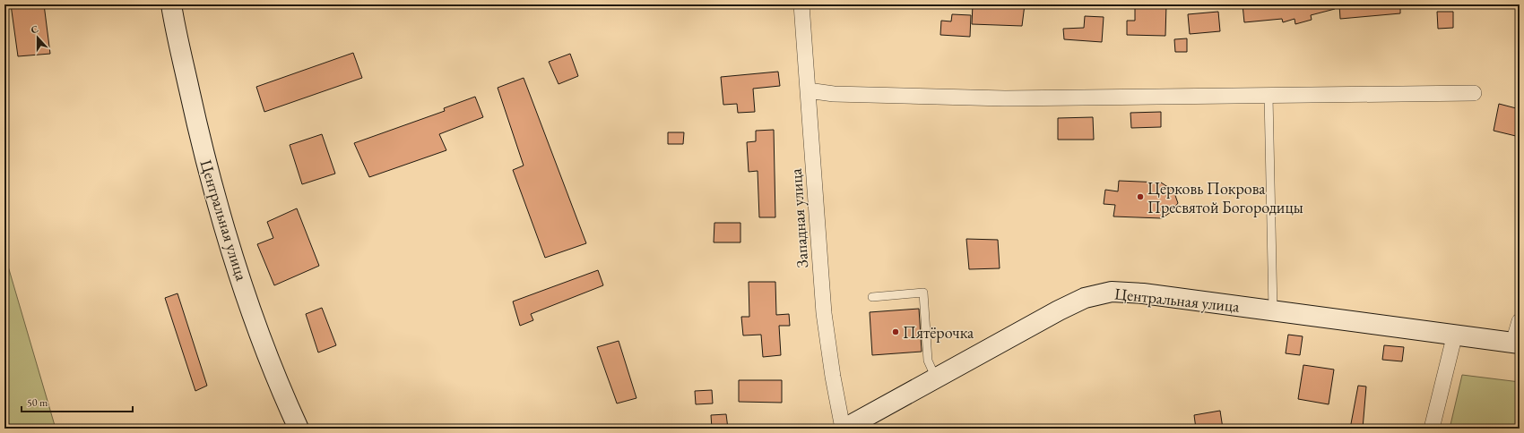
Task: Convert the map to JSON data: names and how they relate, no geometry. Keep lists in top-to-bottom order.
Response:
{
  "streets": {
    "street": ["Западная улица", "Центральная улица"]
  },
  "crossings": [
    ["Западная улица", "Центральная улица"]
  ],
  "places": ["Церковь Покрова Пресвятой Богородицы", "Пятёрочка"],
  "scale_bar": "50 m",
  "north": "top"
}
